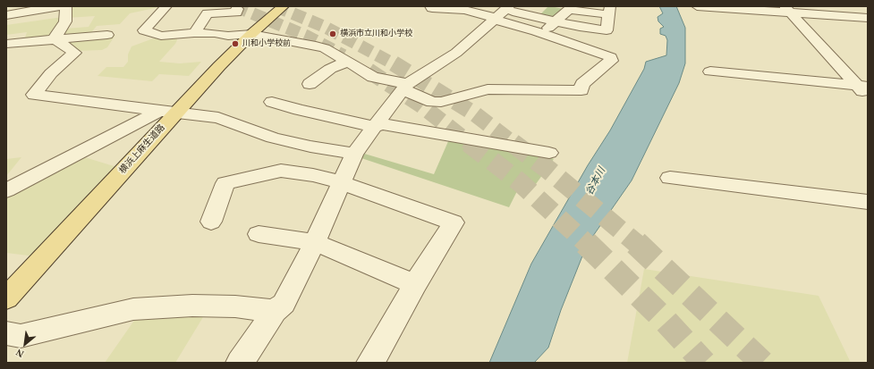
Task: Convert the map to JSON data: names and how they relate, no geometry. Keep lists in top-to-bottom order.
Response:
{
  "streets": {
    "main road": ["横浜上麻生道路"]
  },
  "water": ["谷本川"],
  "places": ["横浜市立川和小学校", "川和小学校前"],
  "north": "bottom left"
}
